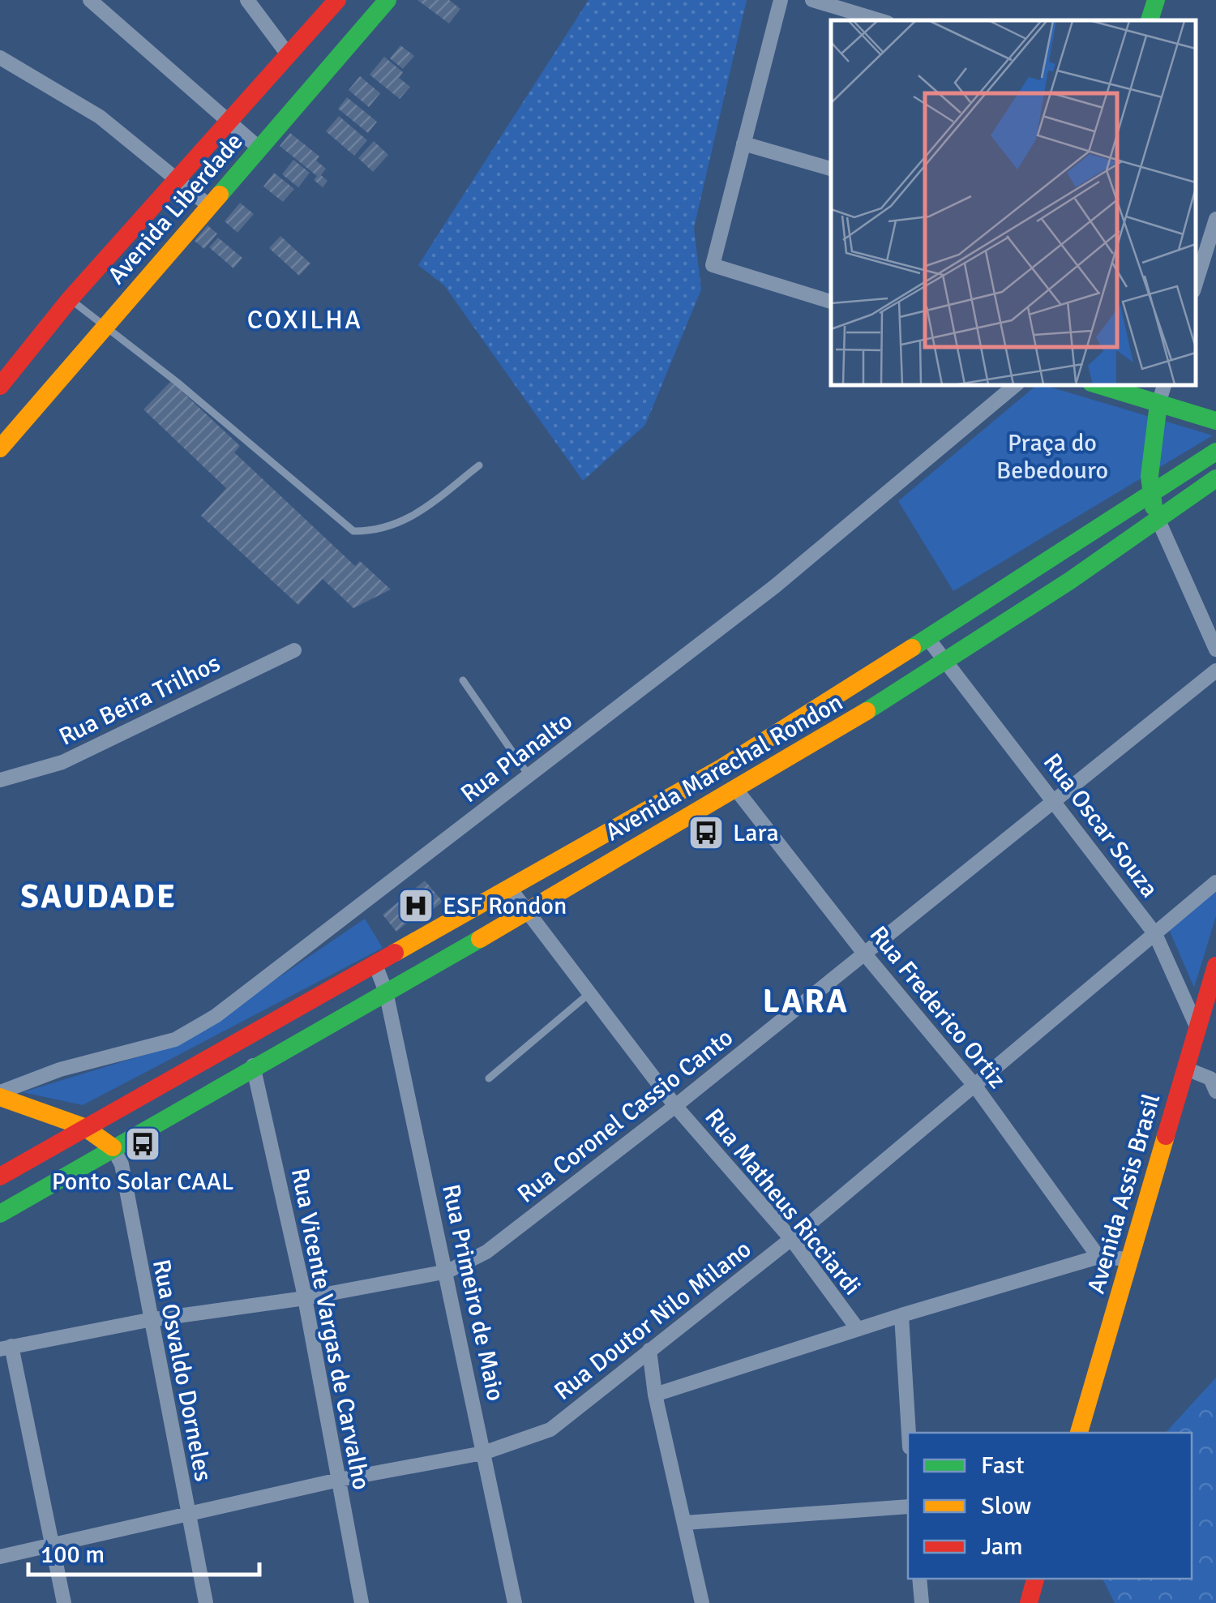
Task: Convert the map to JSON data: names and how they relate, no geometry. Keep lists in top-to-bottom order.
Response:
{
  "streets": {
    "main road": ["Avenida Liberdade", "Avenida Marechal Rondon", "Avenida Assis Brasil"],
    "street": [
      "Rua Beira Trilhos",
      "Rua Planalto",
      "Rua Oscar Souza",
      "Rua Frederico Ortiz",
      "Rua Coronel Cassio Canto",
      "Rua Matheus Ricciardi",
      "Rua Primeiro de Maio",
      "Rua Doutor Nilo Milano",
      "Rua Vicente Vargas de Carvalho",
      "Rua Osvaldo Dorneles"
    ]
  },
  "crossings": [
    ["Avenida Marechal Rondon", "Rua Oscar Souza"],
    ["Avenida Marechal Rondon", "Rua Frederico Ortiz"],
    ["Avenida Marechal Rondon", "Rua Matheus Ricciardi"],
    ["Avenida Marechal Rondon", "Rua Primeiro de Maio"],
    ["Avenida Marechal Rondon", "Rua Vicente Vargas de Carvalho"],
    ["Avenida Marechal Rondon", "Rua Osvaldo Dorneles"],
    ["Rua Oscar Souza", "Rua Coronel Cassio Canto"],
    ["Rua Oscar Souza", "Avenida Assis Brasil"],
    ["Rua Oscar Souza", "Rua Doutor Nilo Milano"],
    ["Rua Frederico Ortiz", "Rua Coronel Cassio Canto"],
    ["Rua Frederico Ortiz", "Rua Doutor Nilo Milano"],
    ["Rua Coronel Cassio Canto", "Rua Matheus Ricciardi"],
    ["Rua Coronel Cassio Canto", "Rua Primeiro de Maio"],
    ["Rua Coronel Cassio Canto", "Rua Vicente Vargas de Carvalho"],
    ["Rua Coronel Cassio Canto", "Rua Osvaldo Dorneles"],
    ["Rua Matheus Ricciardi", "Rua Doutor Nilo Milano"],
    ["Rua Primeiro de Maio", "Rua Doutor Nilo Milano"],
    ["Rua Doutor Nilo Milano", "Rua Vicente Vargas de Carvalho"],
    ["Rua Doutor Nilo Milano", "Rua Osvaldo Dorneles"]
  ],
  "districts": ["COXILHA", "SAUDADE", "LARA"],
  "parks": ["Praça do Bebedouro"],
  "places": {
    "bus stop": ["Lara", "Ponto Solar CAAL"],
    "hospital": ["ESF Rondon"]
  },
  "legend": ["Fast", "Slow", "Jam"],
  "scale_bar": "100 m"
}
